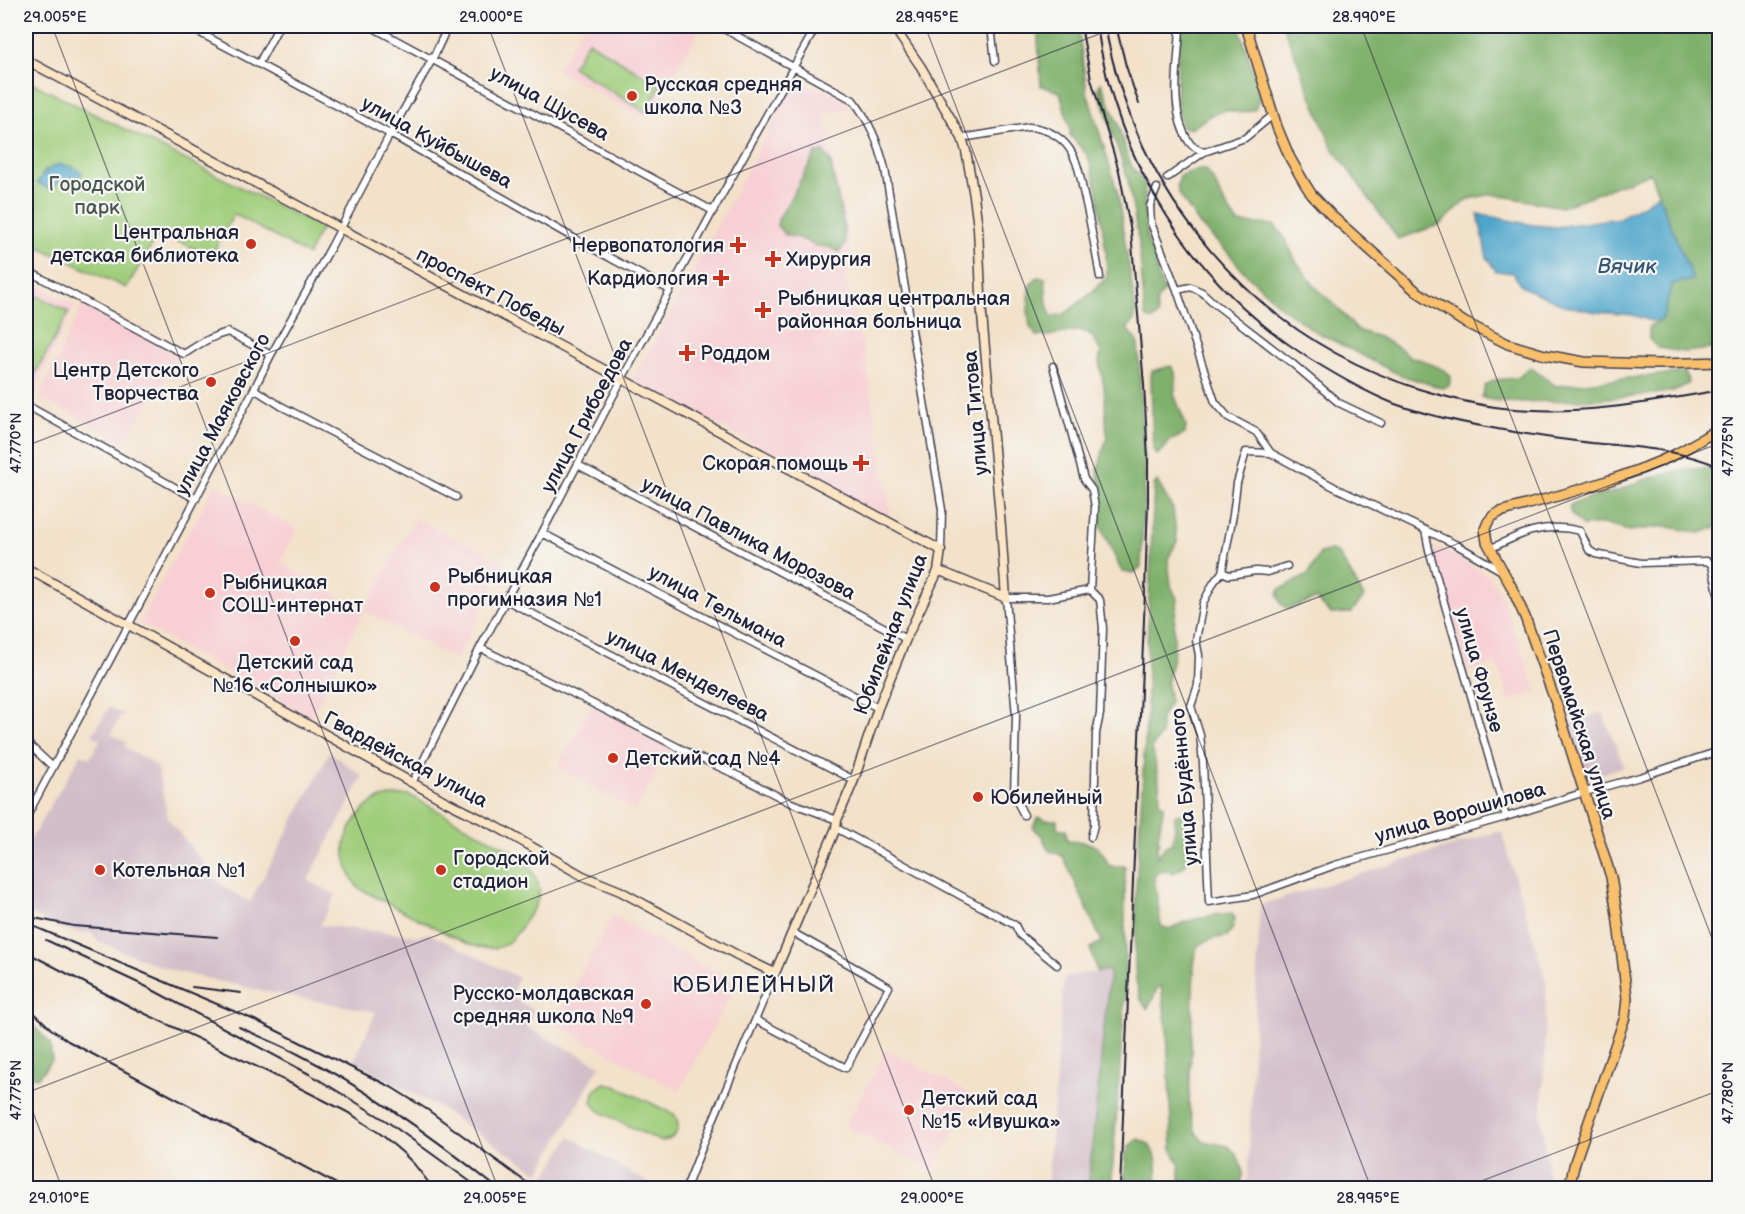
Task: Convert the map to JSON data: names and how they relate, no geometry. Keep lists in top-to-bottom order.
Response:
{
  "streets": {
    "main road": ["Первомайская улица"],
    "street": [
      "улица Щусева",
      "улица Куйбышева",
      "проспект Победы",
      "улица Титова",
      "улица Маяковского",
      "улица Грибоедова",
      "улица Павлика Морозова",
      "улица Тельмана",
      "Юбилейная улица",
      "улица Фрунзе",
      "улица Менделеева",
      "Гвардейская улица",
      "улица Будённого",
      "улица Ворошилова"
    ]
  },
  "crossings": [
    ["улица Щусева", "улица Маяковского"],
    ["улица Щусева", "улица Грибоедова"],
    ["улица Куйбышева", "улица Маяковского"],
    ["улица Куйбышева", "улица Грибоедова"],
    ["проспект Победы", "улица Маяковского"],
    ["проспект Победы", "улица Грибоедова"],
    ["проспект Победы", "Юбилейная улица"],
    ["улица Маяковского", "Гвардейская улица"],
    ["улица Грибоедова", "улица Павлика Морозова"],
    ["улица Грибоедова", "улица Тельмана"],
    ["улица Грибоедова", "Юбилейная улица"],
    ["улица Грибоедова", "улица Менделеева"],
    ["улица Грибоедова", "Гвардейская улица"],
    ["улица Павлика Морозова", "Юбилейная улица"],
    ["улица Тельмана", "Юбилейная улица"],
    ["Юбилейная улица", "улица Менделеева"],
    ["Юбилейная улица", "Гвардейская улица"],
    ["улица Фрунзе", "улица Ворошилова"],
    ["Первомайская улица", "улица Ворошилова"],
    ["улица Будённого", "улица Ворошилова"]
  ],
  "districts": ["ЮБИЛЕЙНЫЙ"],
  "water": ["Вячик"],
  "parks": ["Городской парк"],
  "places": {
    "other": [
      "Русская средняя школа №3",
      "Центральная детская библиотека",
      "Центр Детского Творчества",
      "Рыбницкая прогимназия №1",
      "Рыбницкая СОШ-интернат",
      "Детский сад №16 «Солнышко»",
      "Детский сад №4",
      "Юбилейный",
      "Котельная №1",
      "Городской стадион",
      "Русско-молдавская средняя школа №9",
      "Детский сад №15 «Ивушка»"
    ],
    "health": [
      "Нервопатология",
      "Хирургия",
      "Кардиология",
      "Рыбницкая центральная районная больница",
      "Роддом",
      "Скорая помощь"
    ]
  },
  "coordinates": [
    "29.005°E",
    "29.000°E",
    "28.995°E",
    "28.990°E",
    "47.770°N",
    "47.775°N",
    "47.780°N",
    "29.010°E"
  ]
}
